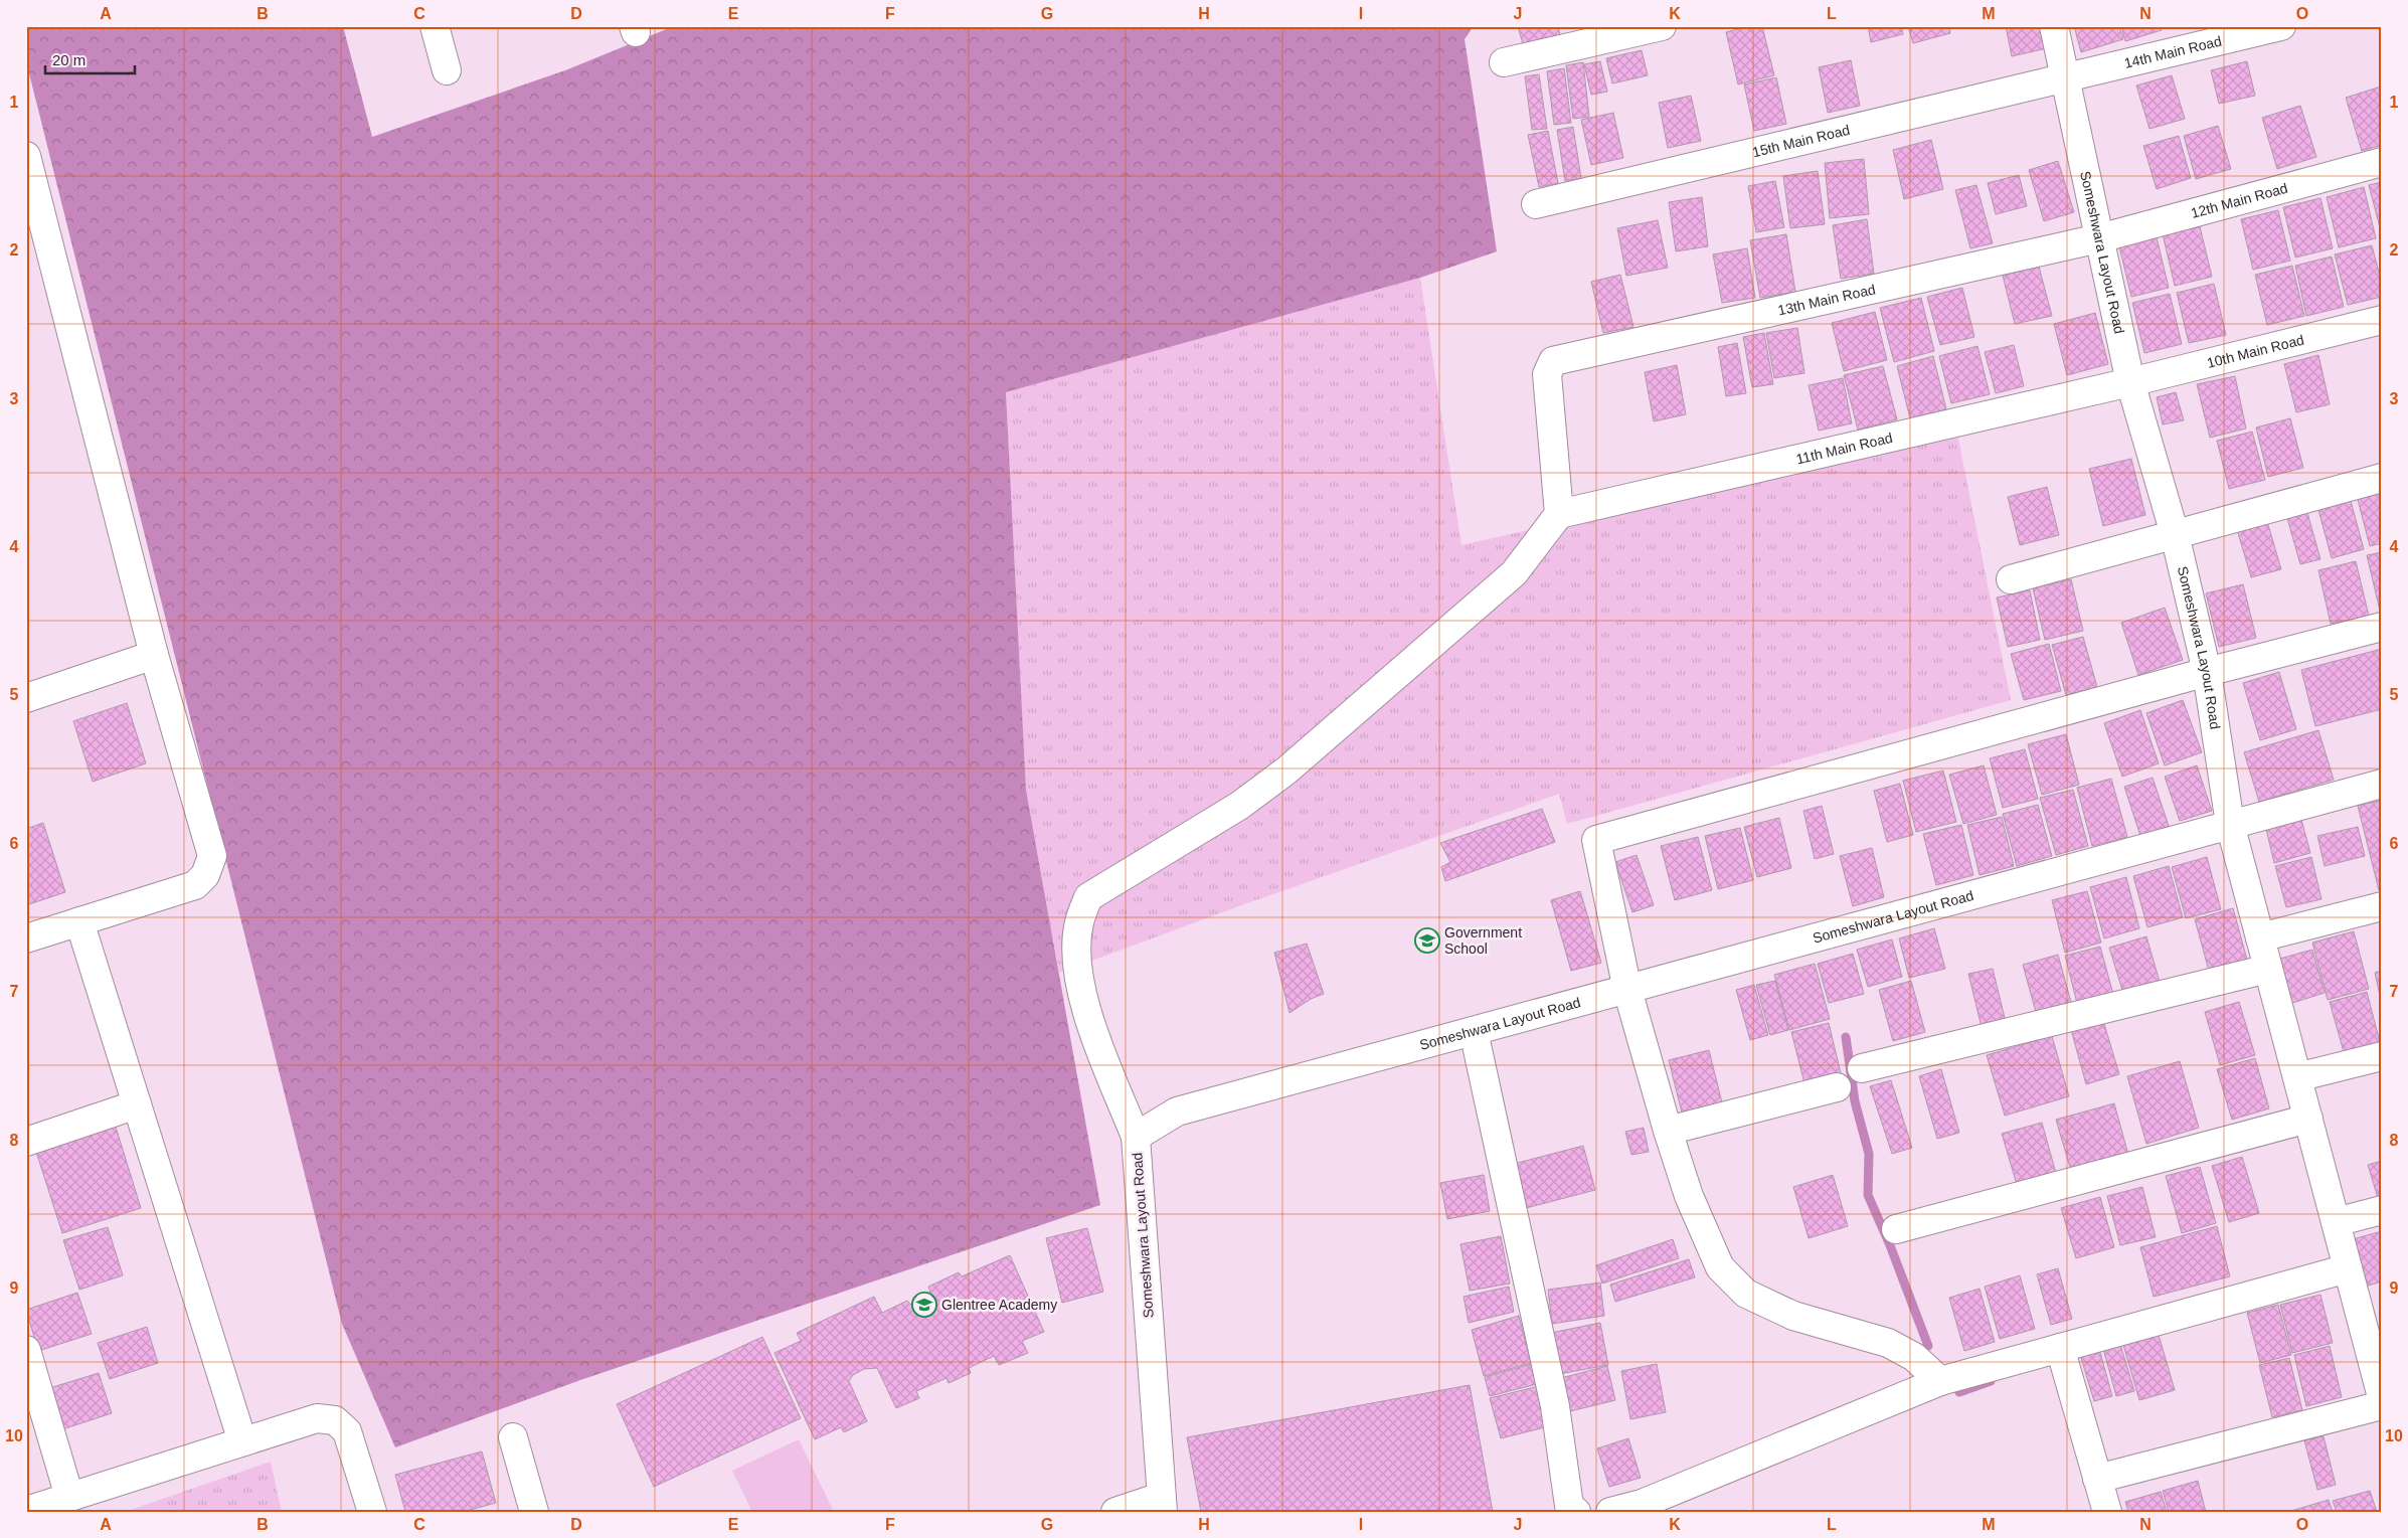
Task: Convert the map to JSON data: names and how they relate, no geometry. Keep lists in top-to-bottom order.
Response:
{
  "streets": {
    "street": [
      "14th Main Road",
      "15th Main Road",
      "12th Main Road",
      "Someshwara Layout Road",
      "13th Main Road",
      "10th Main Road",
      "11th Main Road"
    ]
  },
  "crossings": [
    ["14th Main Road", "15th Main Road"],
    ["14th Main Road", "Someshwara Layout Road"],
    ["15th Main Road", "Someshwara Layout Road"],
    ["12th Main Road", "Someshwara Layout Road"],
    ["12th Main Road", "13th Main Road"],
    ["Someshwara Layout Road", "13th Main Road"],
    ["Someshwara Layout Road", "10th Main Road"],
    ["Someshwara Layout Road", "11th Main Road"],
    ["13th Main Road", "11th Main Road"],
    ["10th Main Road", "11th Main Road"]
  ],
  "places": {
    "school or university": ["Government School", "Glentree Academy"]
  },
  "scale_bar": "20 m",
  "grid": {
    "columns": [
      "A",
      "B",
      "C",
      "D",
      "E",
      "F",
      "G",
      "H",
      "I",
      "J",
      "K",
      "L",
      "M",
      "N",
      "O"
    ],
    "rows": [
      "1",
      "2",
      "3",
      "4",
      "5",
      "6",
      "7",
      "8",
      "9",
      "10"
    ]
  }
}
